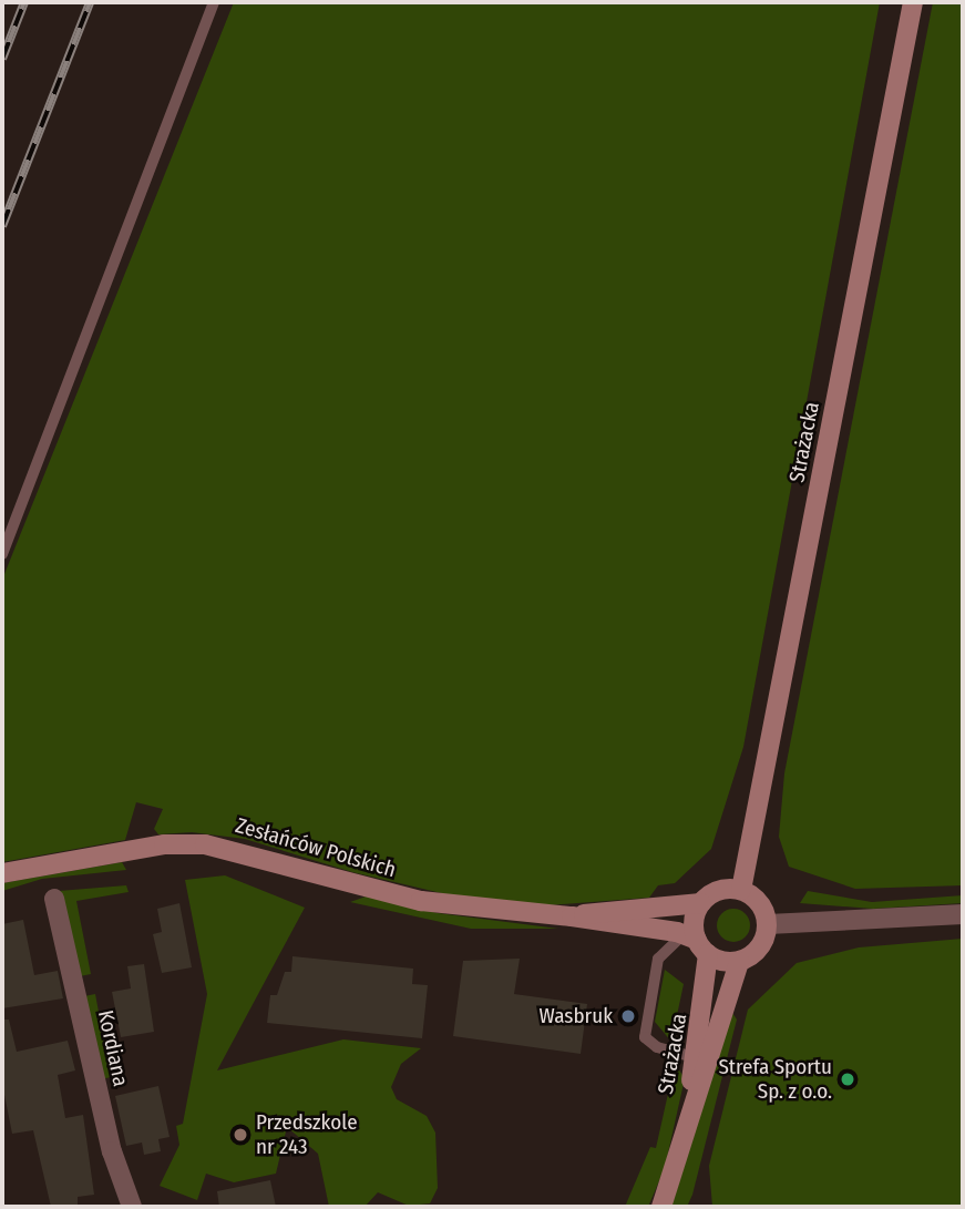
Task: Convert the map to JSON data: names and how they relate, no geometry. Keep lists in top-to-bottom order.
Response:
{
  "streets": {
    "main road": ["Strażacka", "Zesłańców Polskich"],
    "street": ["Kordiana"]
  },
  "crossings": [
    ["Strażacka", "Zesłańców Polskich"]
  ],
  "places": ["Wasbruk", "Strefa Sportu Sp. z o.o.", "Przedszkole nr 243"]
}
